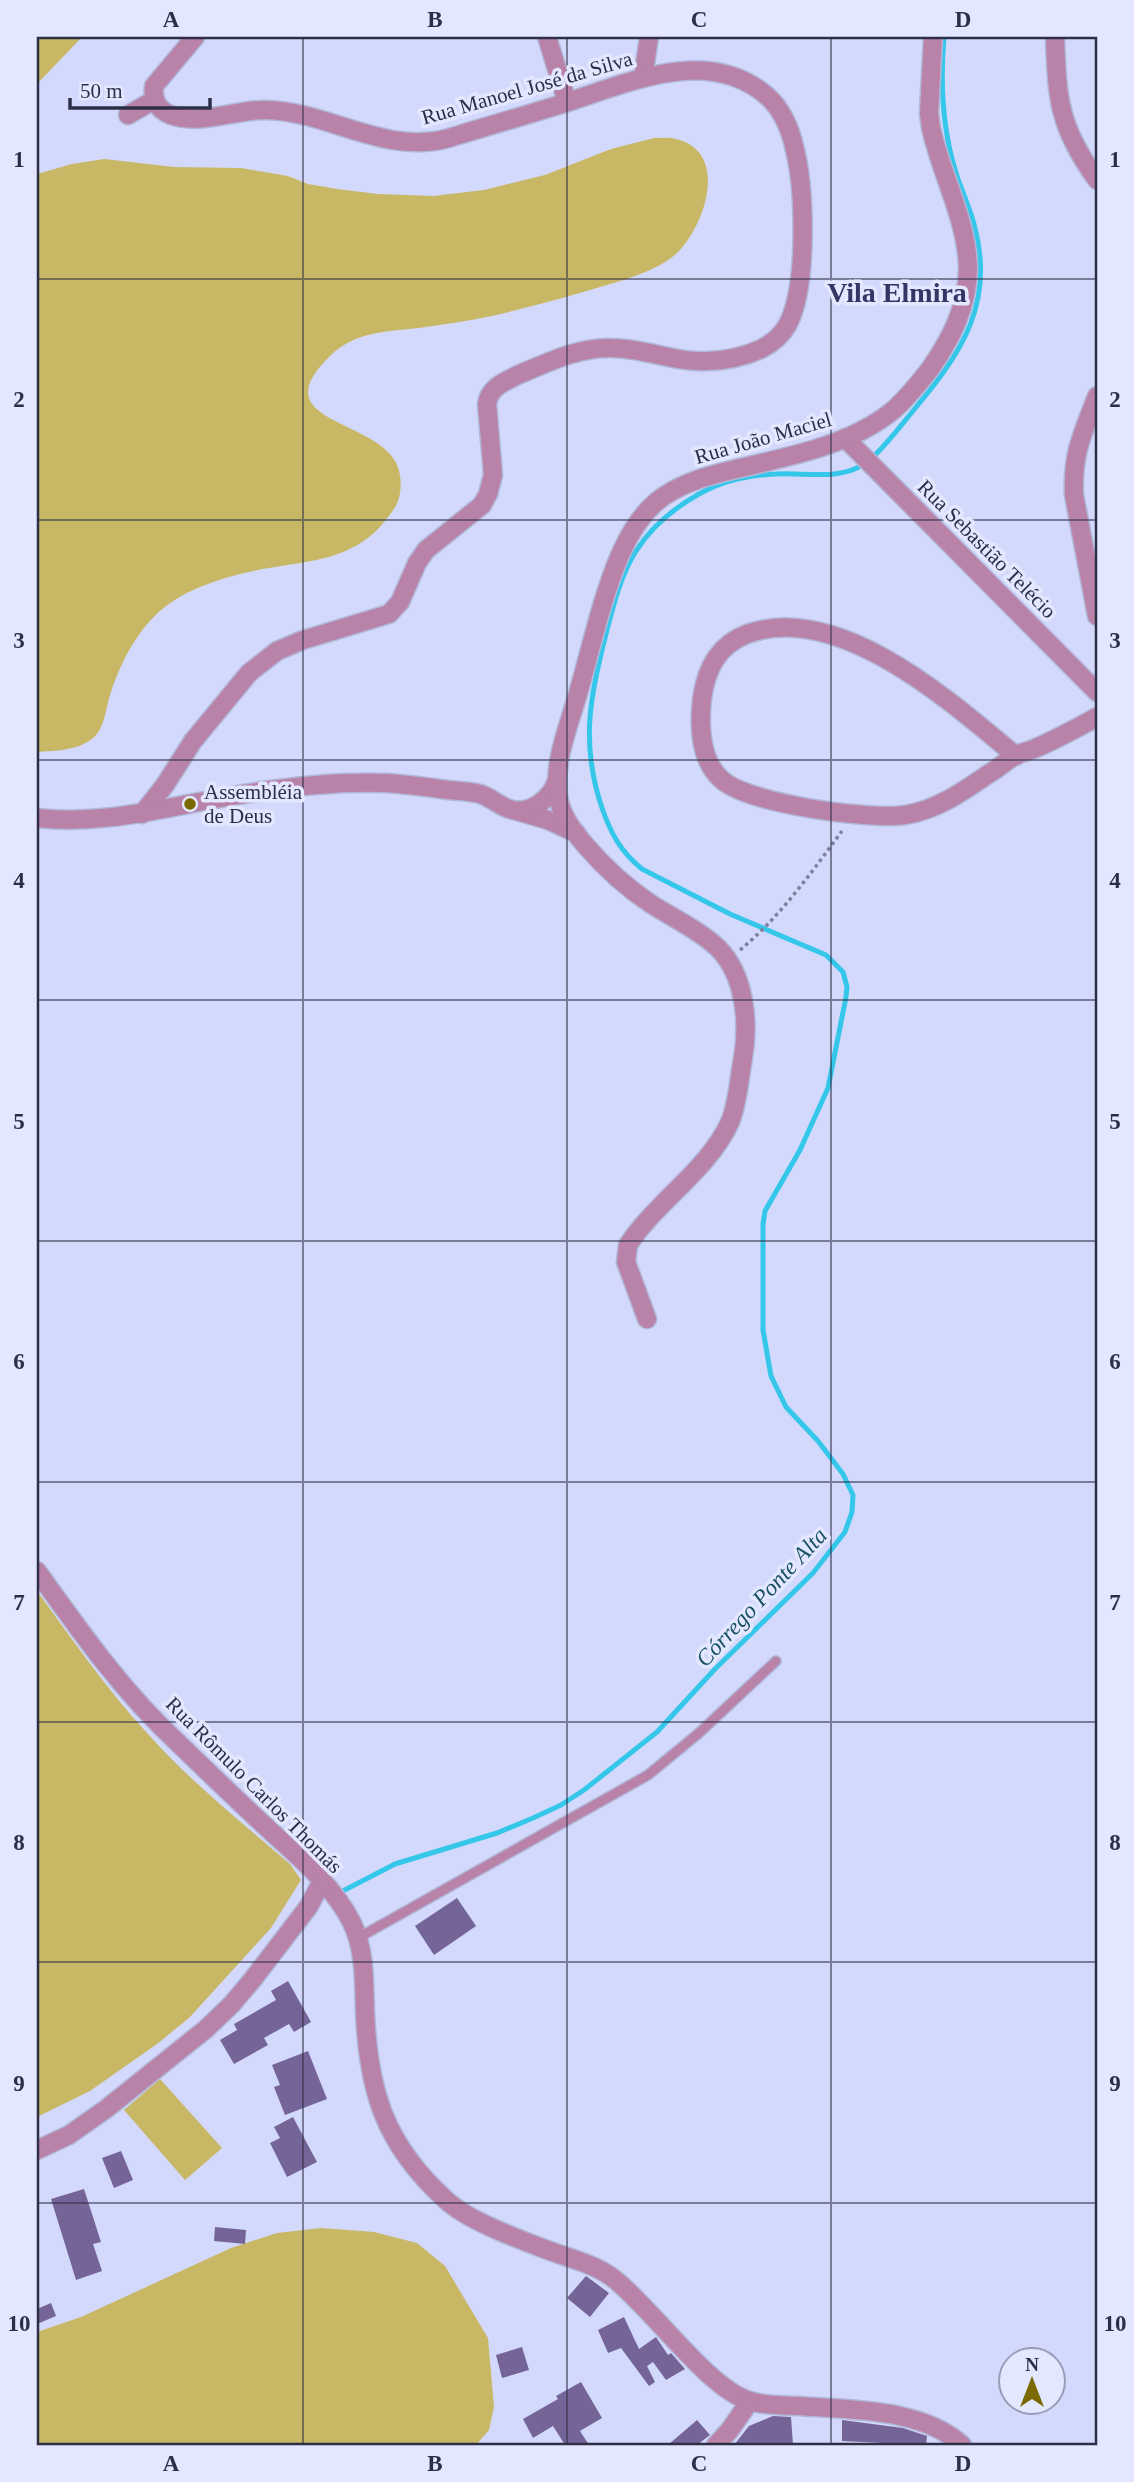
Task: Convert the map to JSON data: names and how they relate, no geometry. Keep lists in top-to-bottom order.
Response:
{
  "streets": {
    "street": [
      "Rua Manoel José da Silva",
      "Rua João Maciel",
      "Rua Sebastião Telécio",
      "Rua Rômulo Carlos Thomás"
    ]
  },
  "crossings": [
    ["Rua João Maciel", "Rua Sebastião Telécio"]
  ],
  "districts": ["Vila Elmira"],
  "water": ["Córrego Ponte Alta"],
  "places": ["Assembléia de Deus"],
  "scale_bar": "50 m",
  "north": "top",
  "grid": {
    "columns": [
      "A",
      "B",
      "C",
      "D"
    ],
    "rows": [
      "1",
      "2",
      "3",
      "4",
      "5",
      "6",
      "7",
      "8",
      "9",
      "10"
    ]
  }
}
